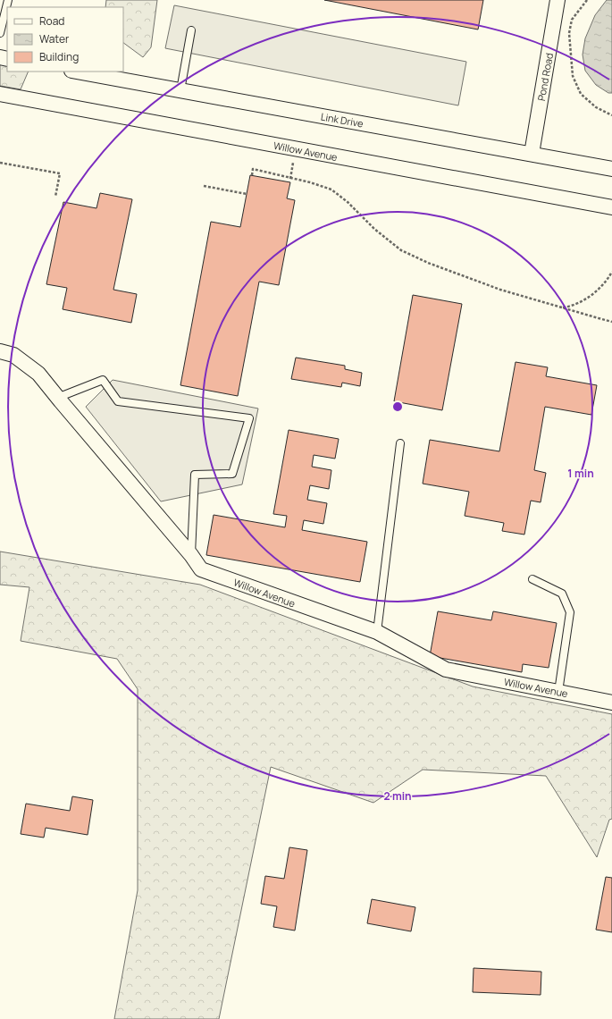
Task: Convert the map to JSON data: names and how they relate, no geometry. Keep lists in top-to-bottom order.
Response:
{
  "streets": {
    "street": ["Pond Road", "Link Drive", "Willow Avenue"]
  },
  "crossings": [
    ["Pond Road", "Link Drive"]
  ],
  "legend": ["Road", "Water", "Building"],
  "rings": ["1 min", "2 min"]
}
